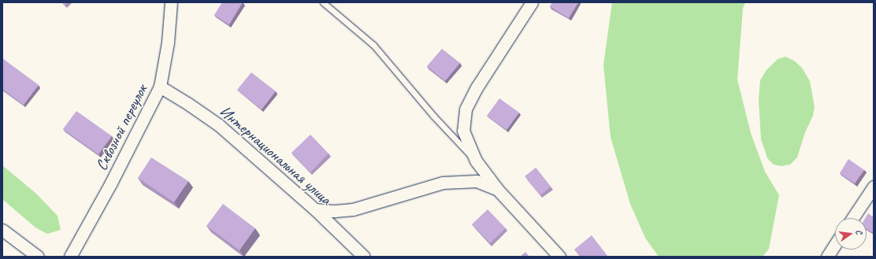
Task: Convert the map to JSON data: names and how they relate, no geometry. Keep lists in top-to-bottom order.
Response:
{
  "streets": {
    "street": ["Сквозной переулок", "Интернациональная улица"]
  },
  "crossings": [
    ["Сквозной переулок", "Интернациональная улица"]
  ],
  "north": "right"
}
